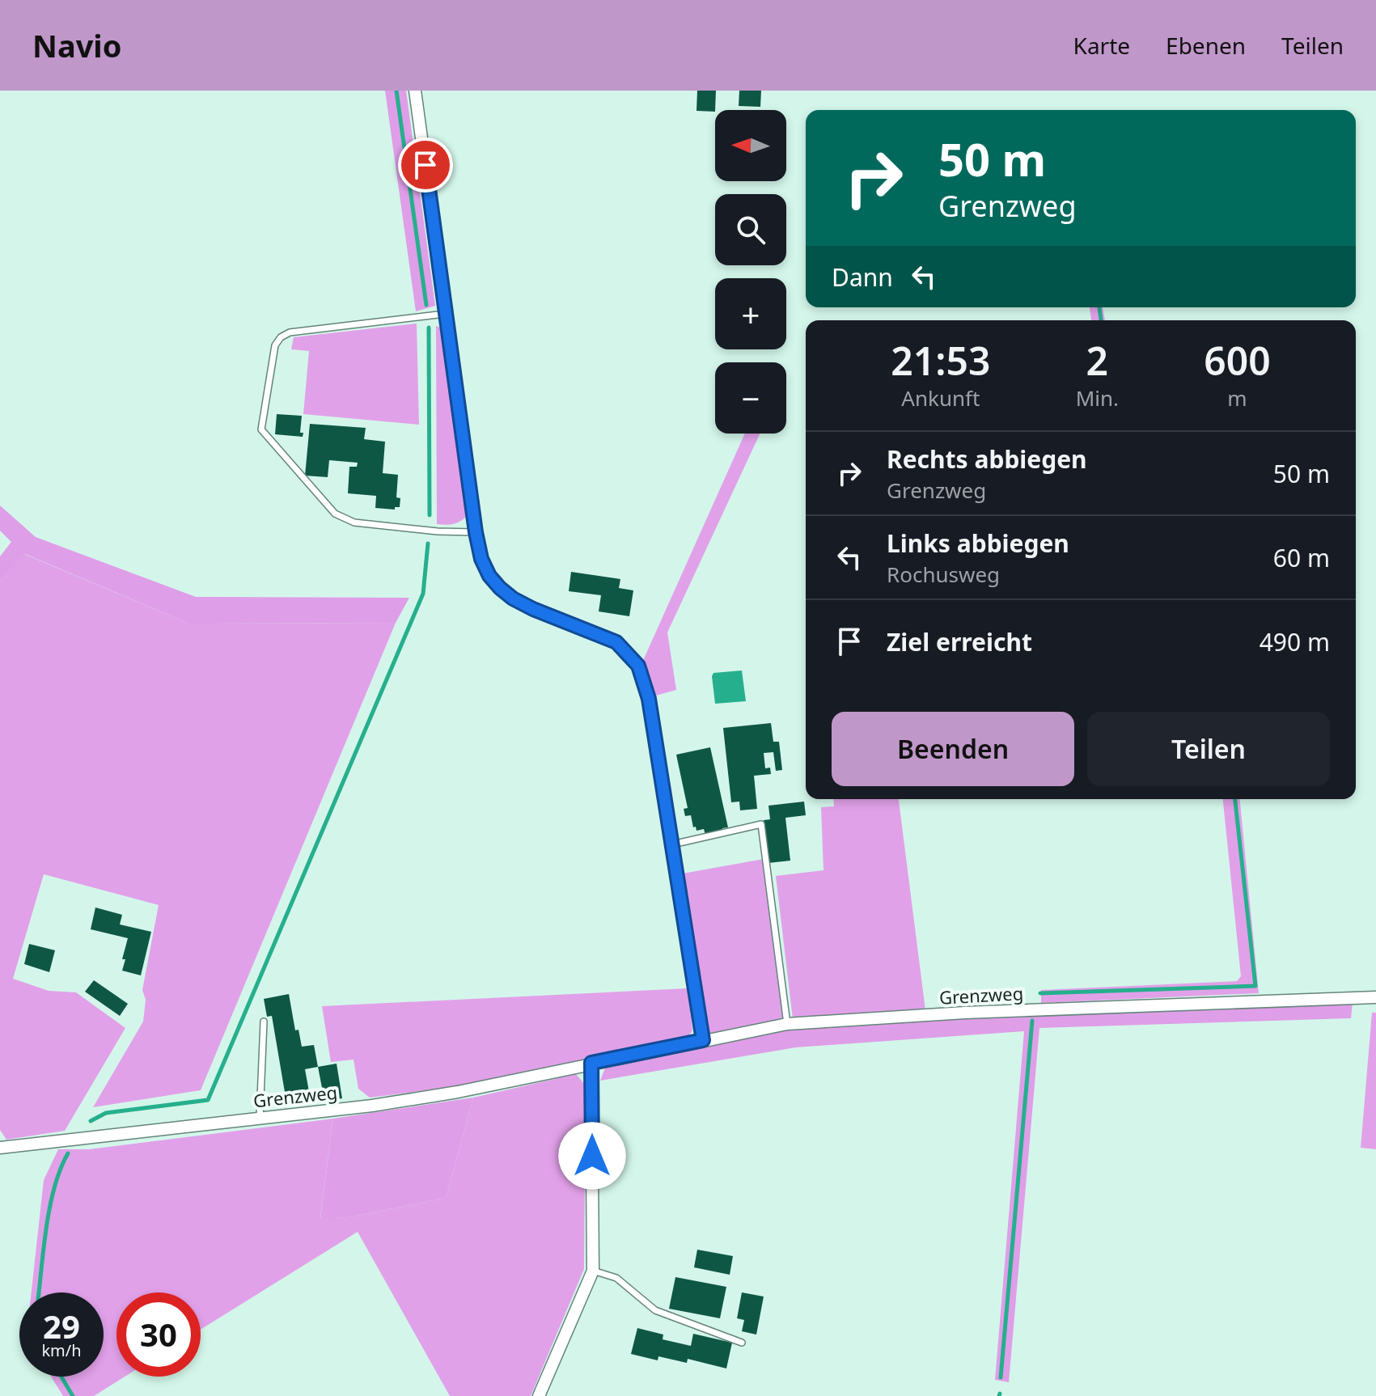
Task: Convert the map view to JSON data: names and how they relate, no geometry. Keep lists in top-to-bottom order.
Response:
{
  "streets": {
    "street": ["Grenzweg"]
  },
  "north": "left",
  "page": {
    "header": "Navio",
    "nav": ["Karte", "Ebenen", "Teilen"],
    "map_buttons": ["+", "−"],
    "turn": ["50 m", "Grenzweg"],
    "then": "Dann",
    "eta": [
      "21:53",
      "Ankunft",
      "2",
      "Min.",
      "600",
      "m"
    ],
    "list": [
      {
        "name": "Rechts abbiegen",
        "note": "Grenzweg",
        "value": "50 m"
      },
      {
        "name": "Links abbiegen",
        "note": "Rochusweg",
        "value": "60 m"
      },
      {
        "name": "Ziel erreicht",
        "value": "490 m"
      }
    ],
    "buttons": ["Beenden", "Teilen"],
    "speed": "29 km/h",
    "limit": "30"
  }
}
